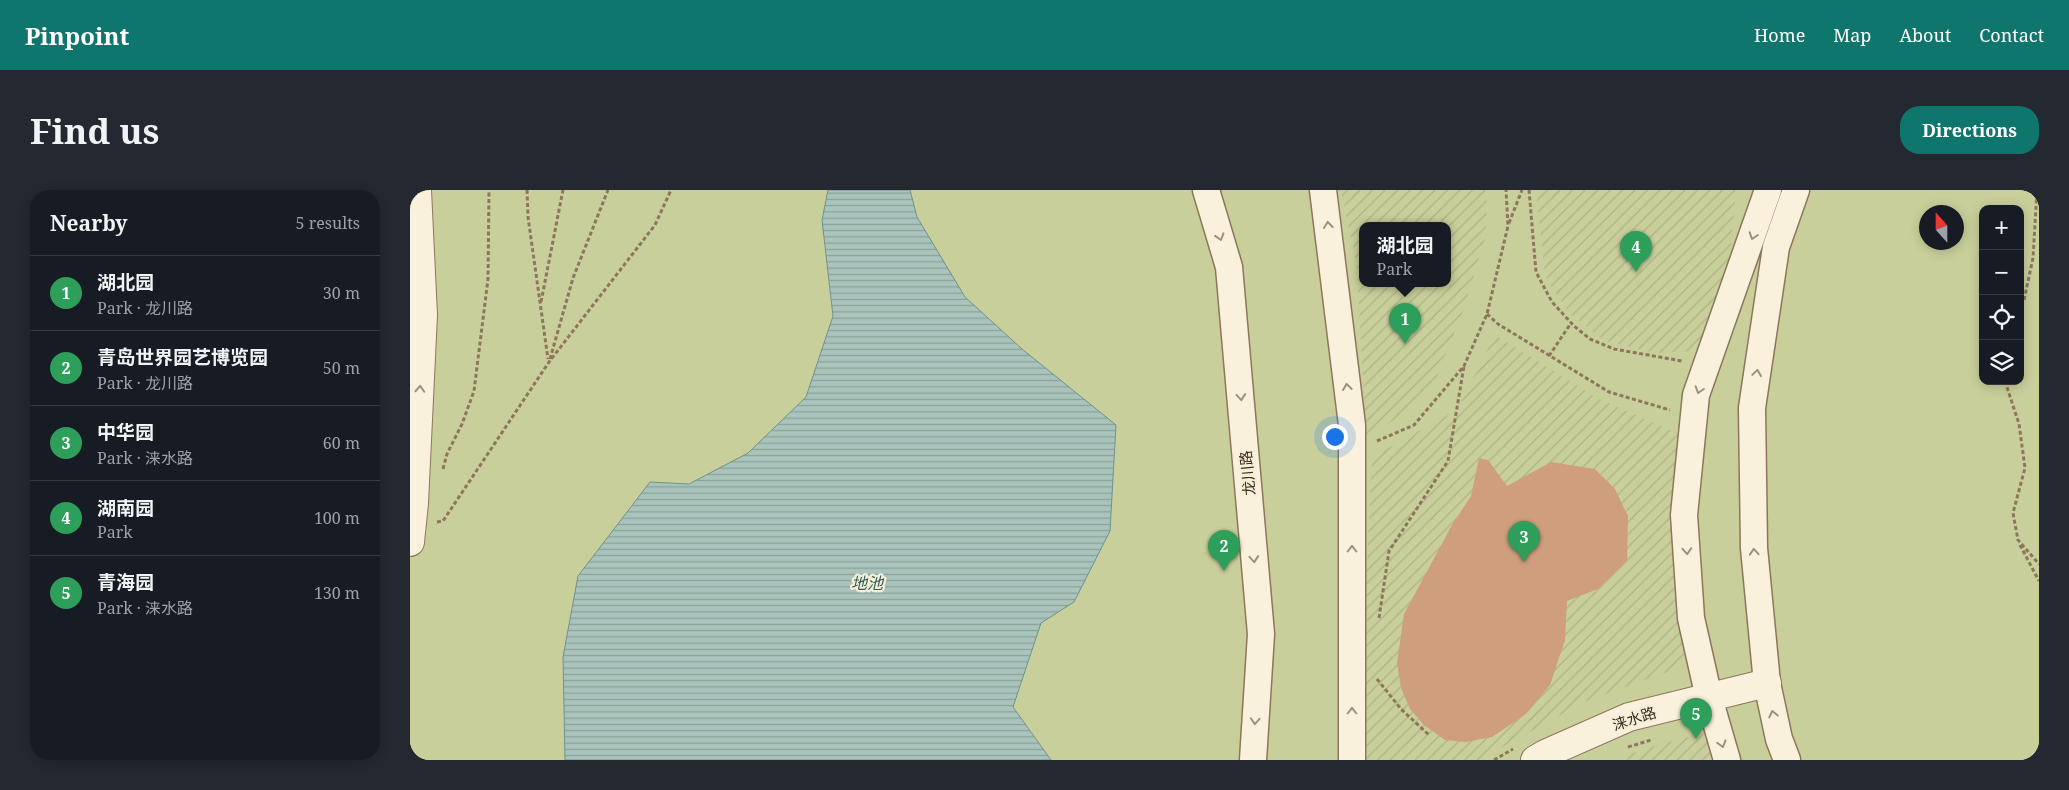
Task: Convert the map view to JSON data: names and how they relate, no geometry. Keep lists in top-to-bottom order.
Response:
{
  "streets": {
    "street": ["龙川路", "涞水路"]
  },
  "water": ["地池"],
  "north": "top",
  "page": {
    "header": "Pinpoint",
    "nav": [
      "Home",
      "Map",
      "About",
      "Contact"
    ],
    "buttons": "Directions",
    "title": "Find us",
    "heading": ["Nearby", "5 results"],
    "map_buttons": ["+", "−"],
    "popup": ["湖北园", "Park"],
    "pins": [
      "4",
      "1",
      "3",
      "2",
      "5"
    ],
    "list": [
      {
        "mark": "1",
        "name": "湖北园",
        "note": "Park · 龙川路",
        "value": "30 m"
      },
      {
        "mark": "2",
        "name": "青岛世界园艺博览园",
        "note": "Park · 龙川路",
        "value": "50 m"
      },
      {
        "mark": "3",
        "name": "中华园",
        "note": "Park · 涞水路",
        "value": "60 m"
      },
      {
        "mark": "4",
        "name": "湖南园",
        "note": "Park",
        "value": "100 m"
      },
      {
        "mark": "5",
        "name": "青海园",
        "note": "Park · 涞水路",
        "value": "130 m"
      }
    ]
  }
}
